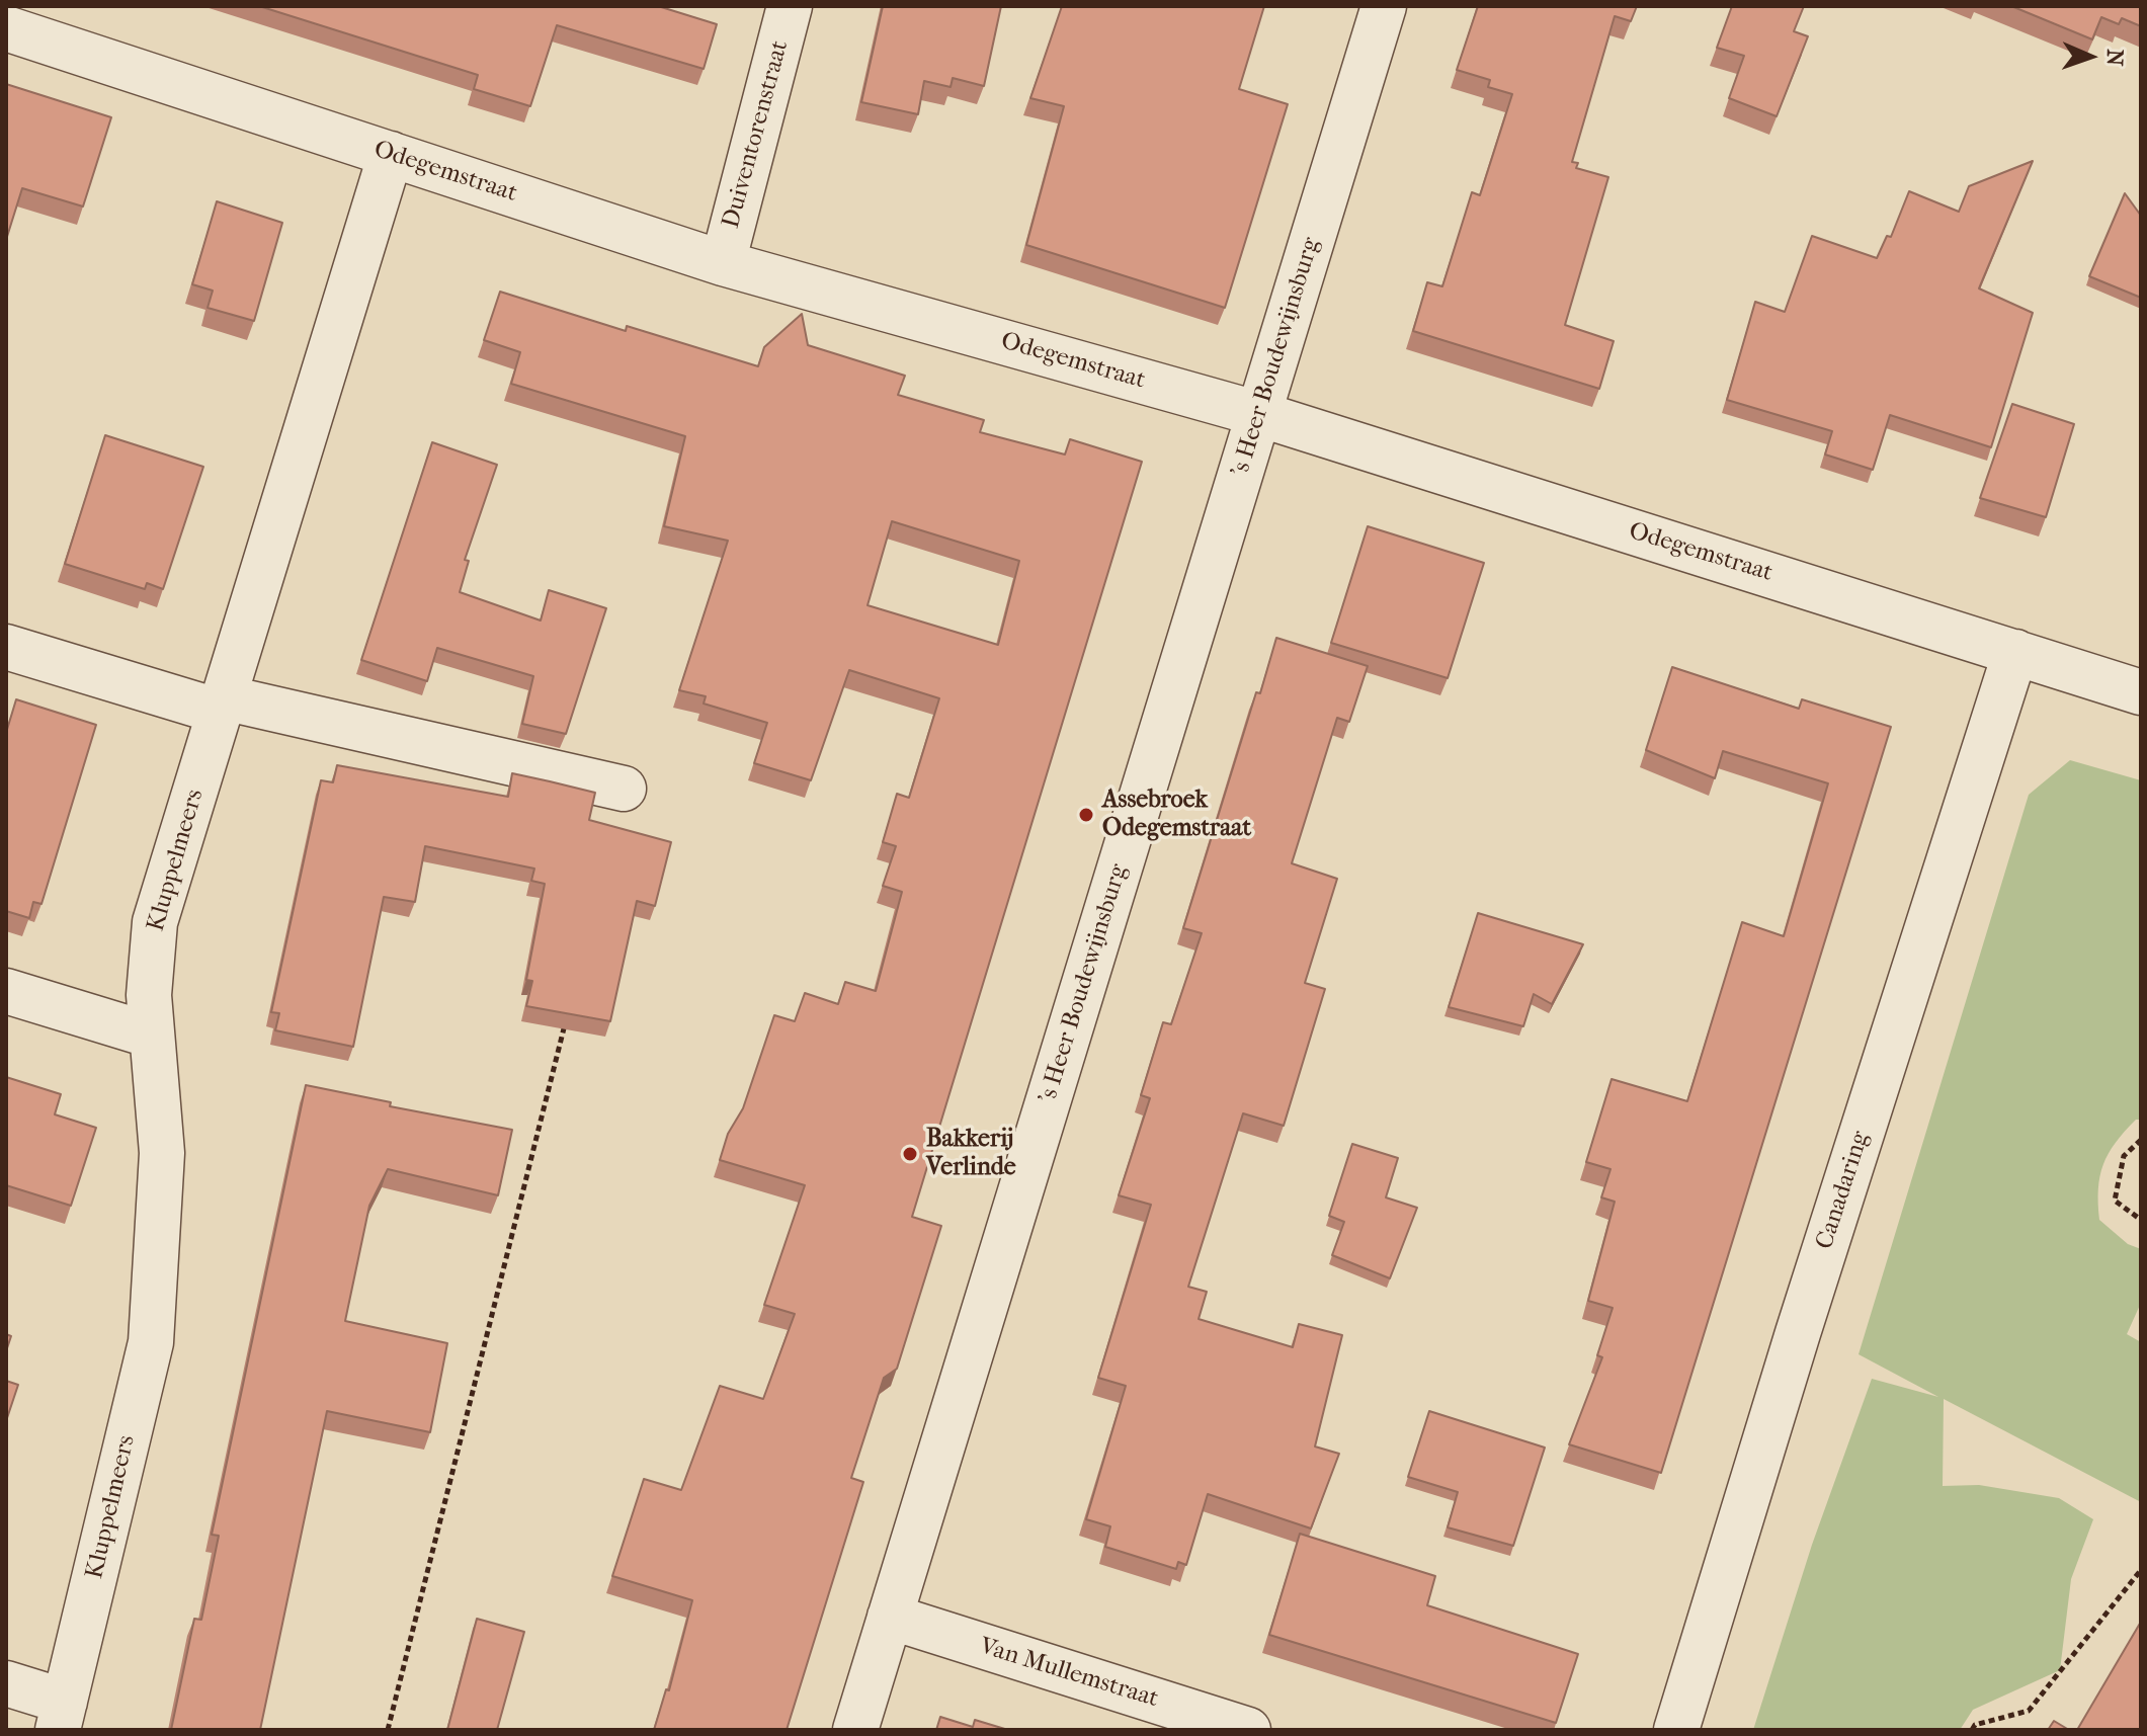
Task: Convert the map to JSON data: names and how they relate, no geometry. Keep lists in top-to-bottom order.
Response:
{
  "streets": {
    "street": [
      "Duiventorenstraat",
      "Odegemstraat",
      "'s Heer Boudewijnsburg",
      "Kluppelmeers",
      "Canadaring",
      "Van Mullemstraat"
    ]
  },
  "crossings": [
    ["Duiventorenstraat", "Odegemstraat"],
    ["Odegemstraat", "'s Heer Boudewijnsburg"],
    ["Odegemstraat", "Kluppelmeers"],
    ["Odegemstraat", "Canadaring"],
    ["'s Heer Boudewijnsburg", "Van Mullemstraat"]
  ],
  "places": ["Assebroek Odegemstraat", "Bakkerij Verlinde"],
  "north": "right"
}
